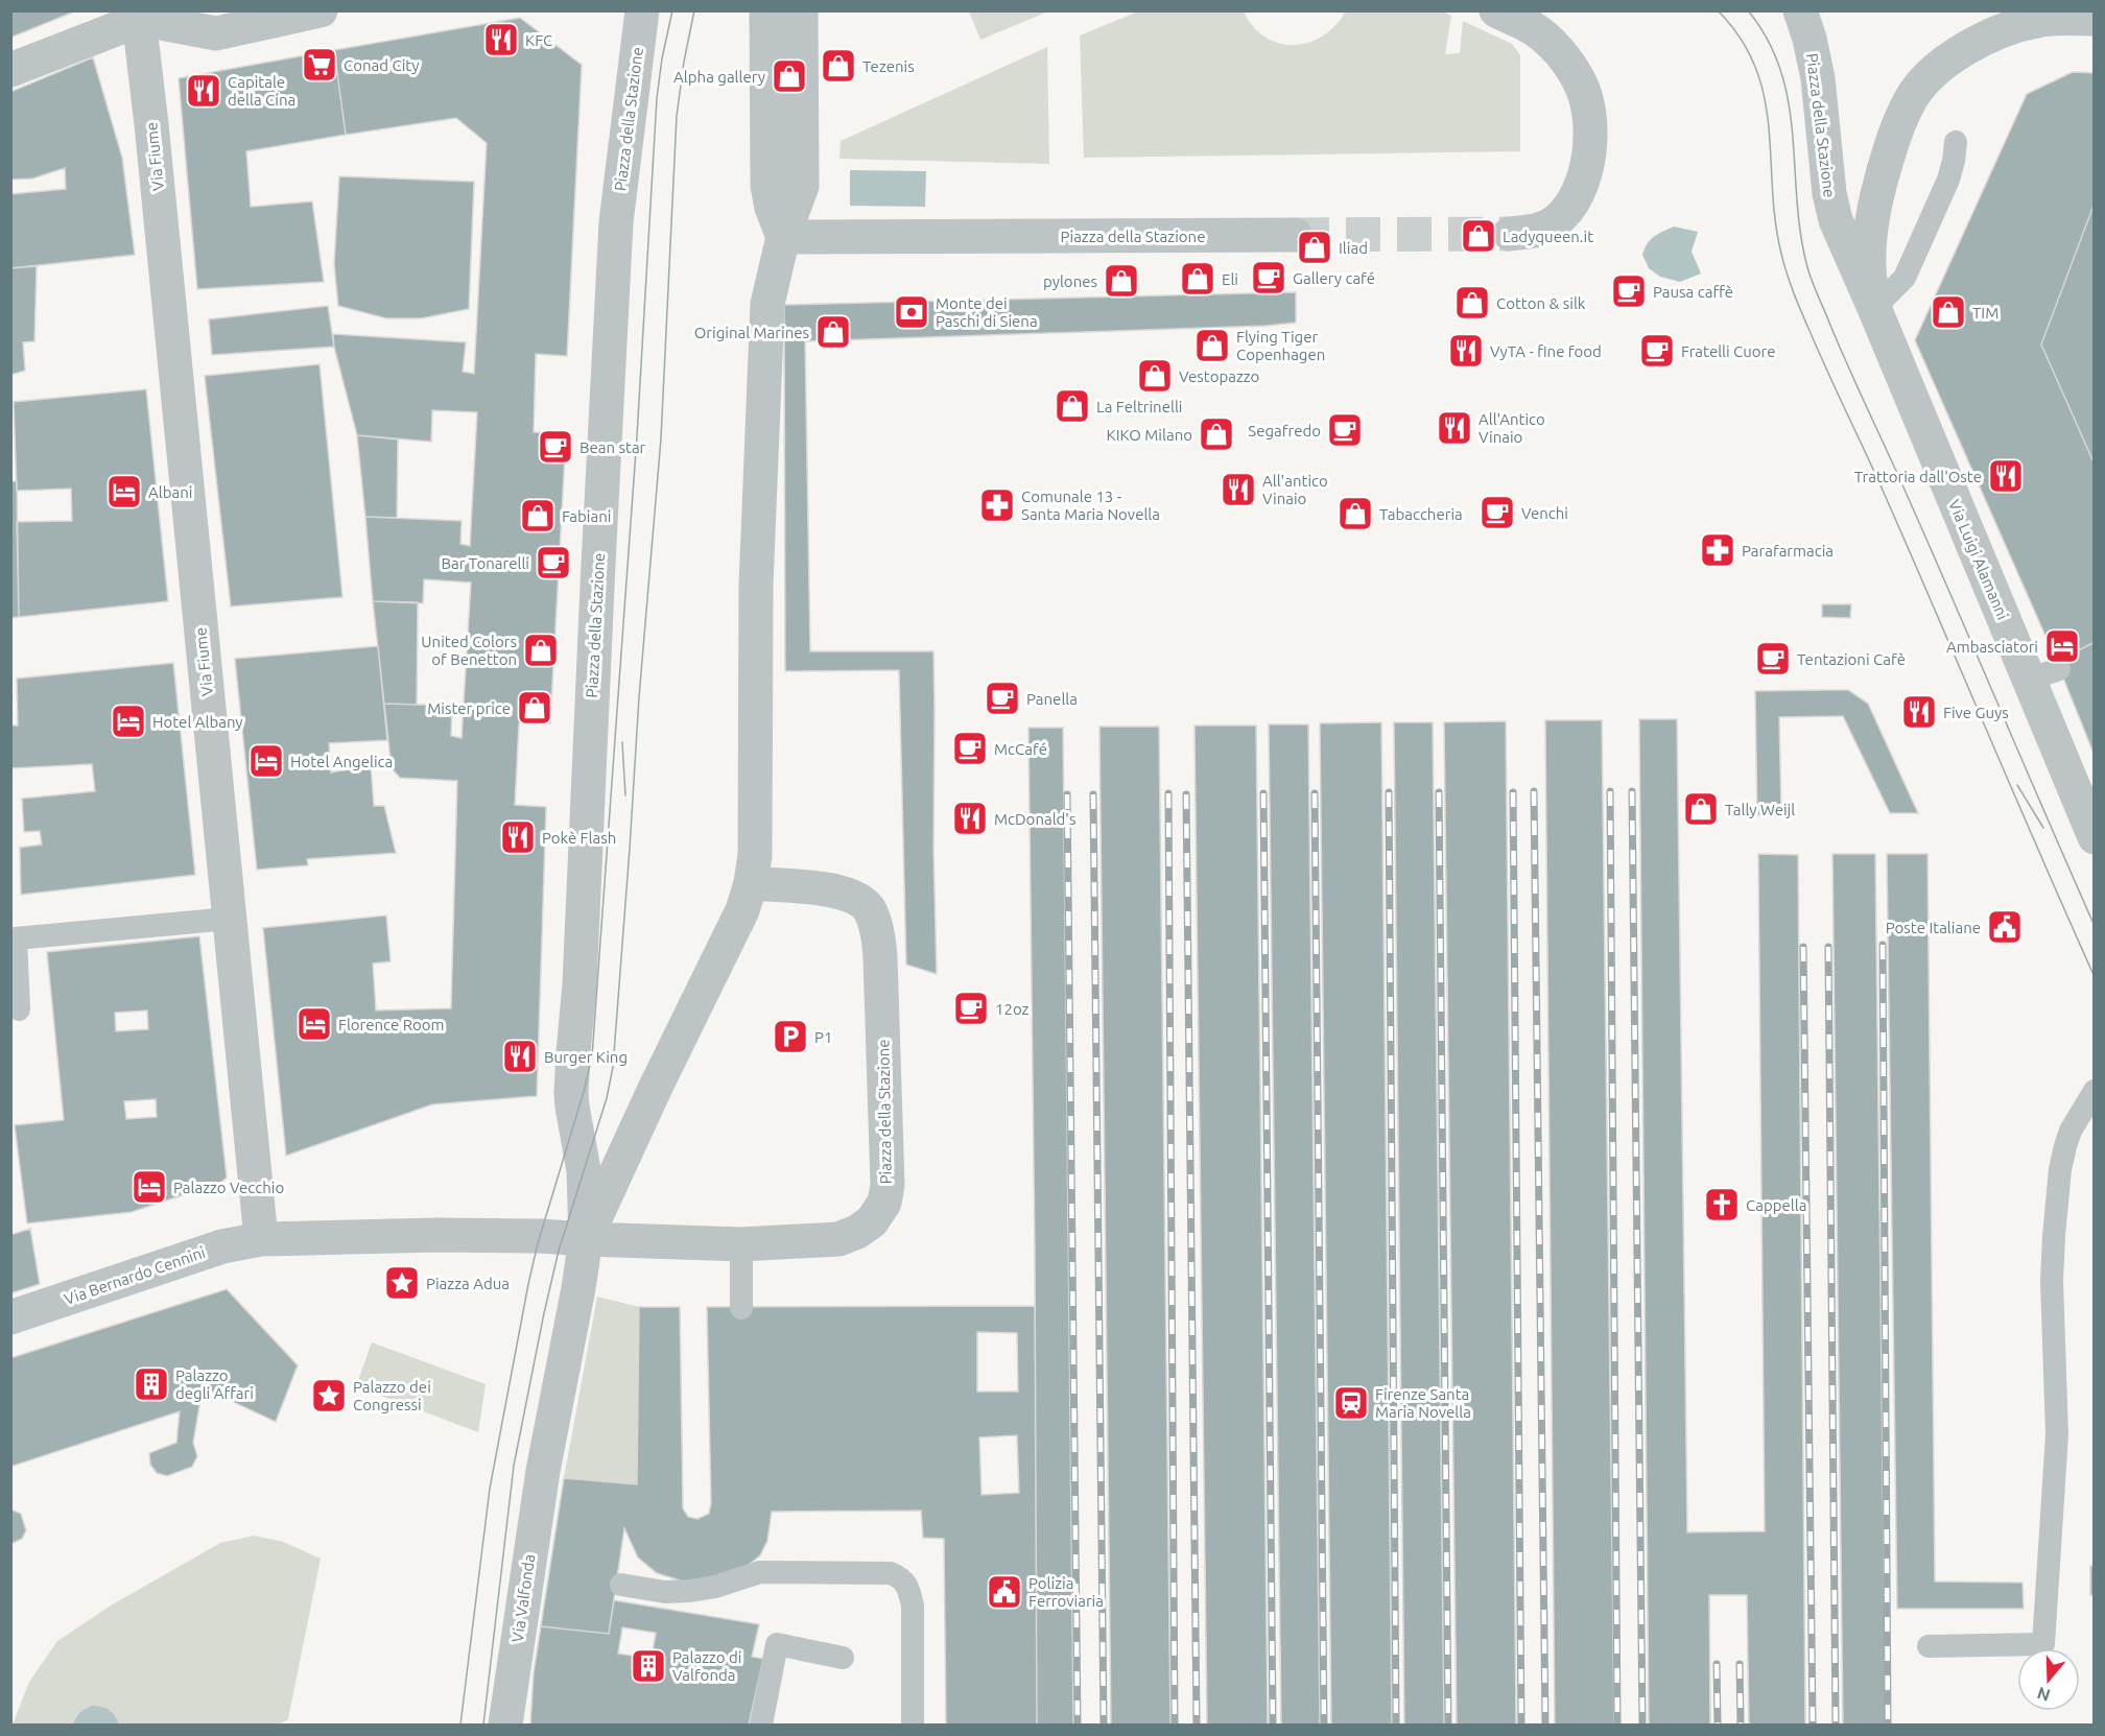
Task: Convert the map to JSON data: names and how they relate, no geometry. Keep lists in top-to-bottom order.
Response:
{
  "streets": {
    "street": [
      "Piazza della Stazione",
      "Via Fiume",
      "Via Luigi Alamanni",
      "Via Bernardo Cennini",
      "Via Valfonda"
    ]
  },
  "crossings": [
    ["Piazza della Stazione", "Via Fiume"],
    ["Piazza della Stazione", "Via Luigi Alamanni"],
    ["Piazza della Stazione", "Via Bernardo Cennini"],
    ["Piazza della Stazione", "Via Valfonda"],
    ["Via Fiume", "Via Bernardo Cennini"]
  ],
  "places": {
    "restaurant": [
      "KFC",
      "Capitale della Cina",
      "VyTA - fine food",
      "All'Antico Vinaio",
      "Trattoria dall'Oste",
      "All'antico Vinaio",
      "Five Guys",
      "McDonald's",
      "Pokè Flash",
      "Burger King"
    ],
    "supermarket": ["Conad City"],
    "shop": [
      "Tezenis",
      "Alpha gallery",
      "Ladyqueen.it",
      "Iliad",
      "Eli",
      "pylones",
      "Cotton & silk",
      "TIM",
      "Original Marines",
      "Flying Tiger Copenhagen",
      "Vestopazzo",
      "La Feltrinelli",
      "KIKO Milano",
      "Tabaccheria",
      "Fabiani",
      "United Colors of Benetton",
      "Mister price",
      "Tally Weijl"
    ],
    "cafe": [
      "Gallery café",
      "Pausa caffè",
      "Fratelli Cuore",
      "Segafredo",
      "Bean star",
      "Venchi",
      "Bar Tonarelli",
      "Tentazioni Cafè",
      "Panella",
      "McCafé",
      "12oz"
    ],
    "bank": ["Monte dei Paschi di Siena"],
    "hotel": [
      "Albani",
      "Ambasciatori",
      "Hotel Albany",
      "Hotel Angelica",
      "Florence Room",
      "Palazzo Vecchio"
    ],
    "pharmacy": ["Comunale 13 - Santa Maria Novella", "Parafarmacia"],
    "public building": ["Poste Italiane", "Polizia Ferroviaria"],
    "parking": ["P1"],
    "church": ["Cappella"],
    "place": ["Piazza Adua", "Palazzo dei Congressi"],
    "building": ["Palazzo degli Affari", "Palazzo di Valfonda"],
    "station": ["Firenze Santa Maria Novella"]
  },
  "north": "bottom"
}
